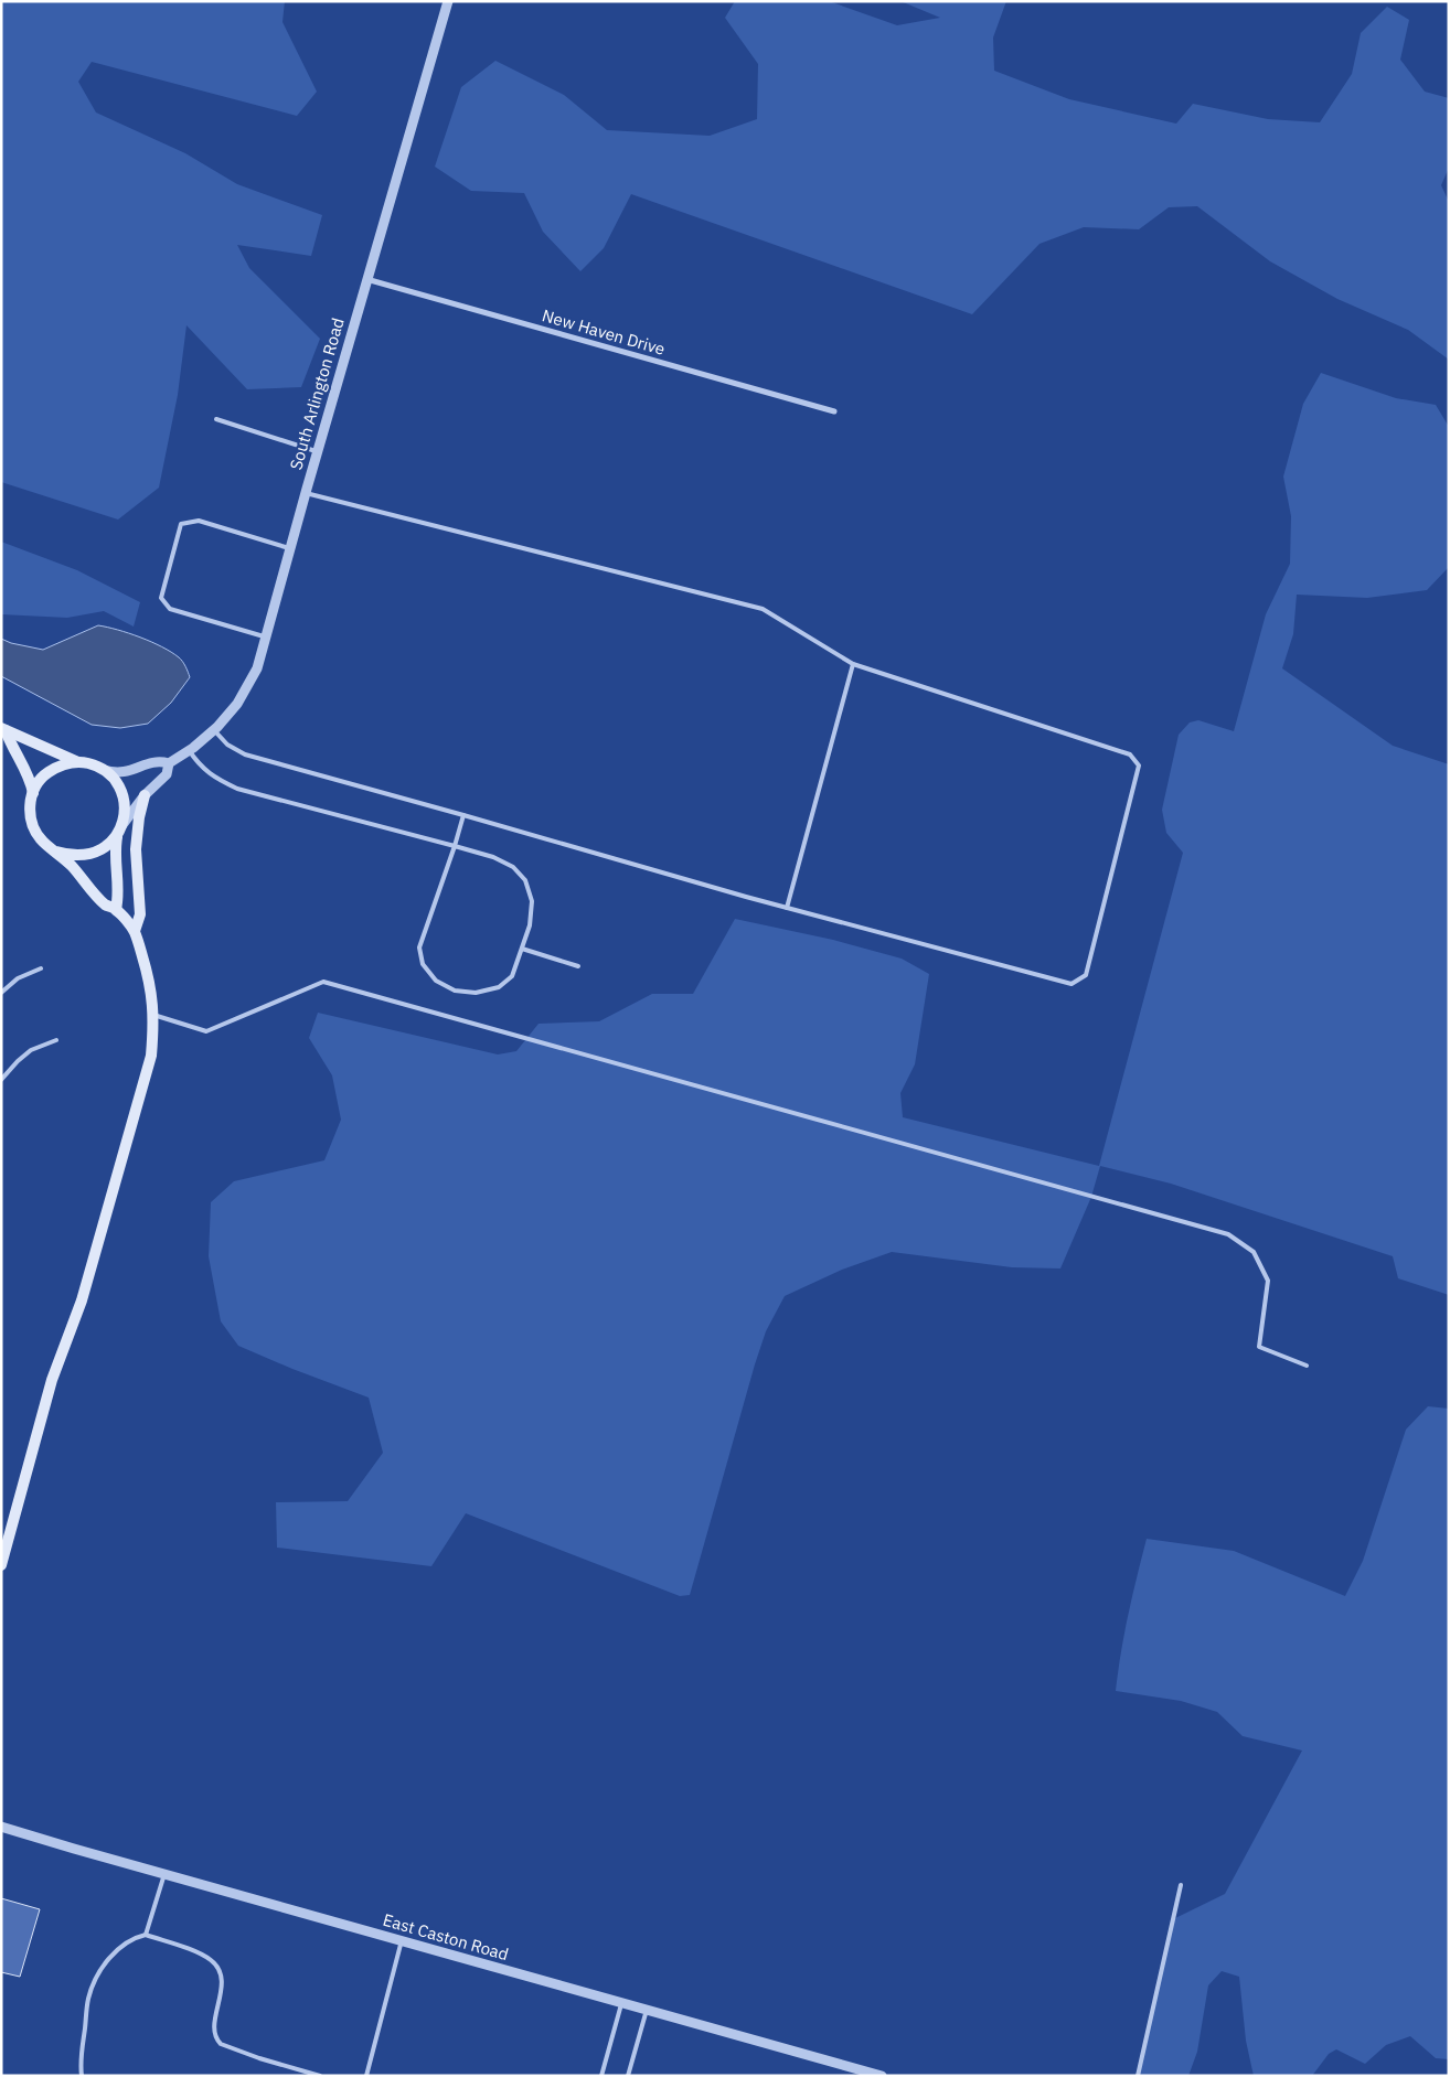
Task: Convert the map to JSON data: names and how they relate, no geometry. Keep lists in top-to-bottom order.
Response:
{
  "streets": {
    "street": ["New Haven Drive", "South Arlington Road", "East Caston Road"]
  },
  "crossings": [
    ["New Haven Drive", "South Arlington Road"]
  ]
}
